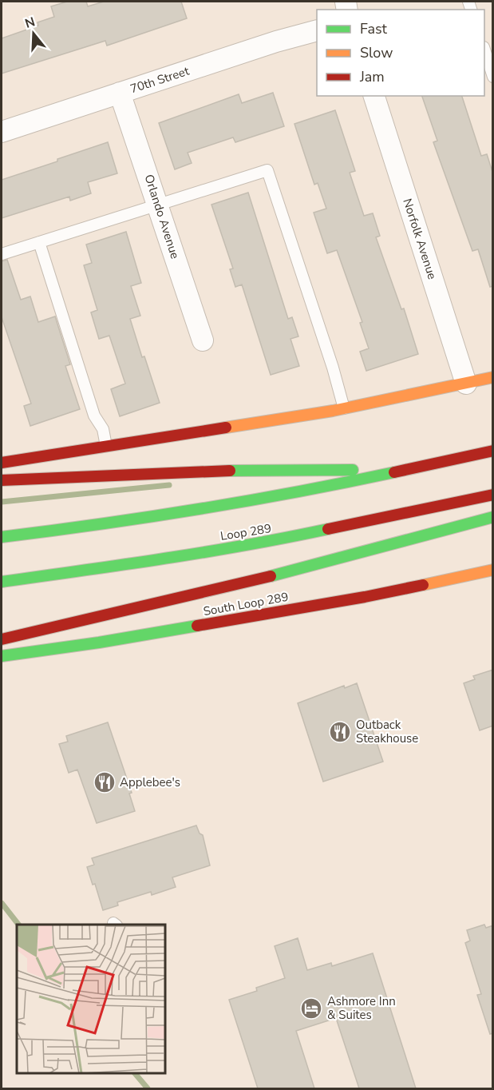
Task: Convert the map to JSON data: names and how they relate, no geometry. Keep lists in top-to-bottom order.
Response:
{
  "streets": {
    "main road": ["Loop 289", "South Loop 289"],
    "street": ["70th Street", "Orlando Avenue", "Norfolk Avenue"]
  },
  "crossings": [
    ["70th Street", "Orlando Avenue"]
  ],
  "places": {
    "restaurant": ["Outback Steakhouse", "Applebee's"],
    "hotel": ["Ashmore Inn & Suites"]
  },
  "legend": ["Fast", "Slow", "Jam"],
  "north": "top"
}
